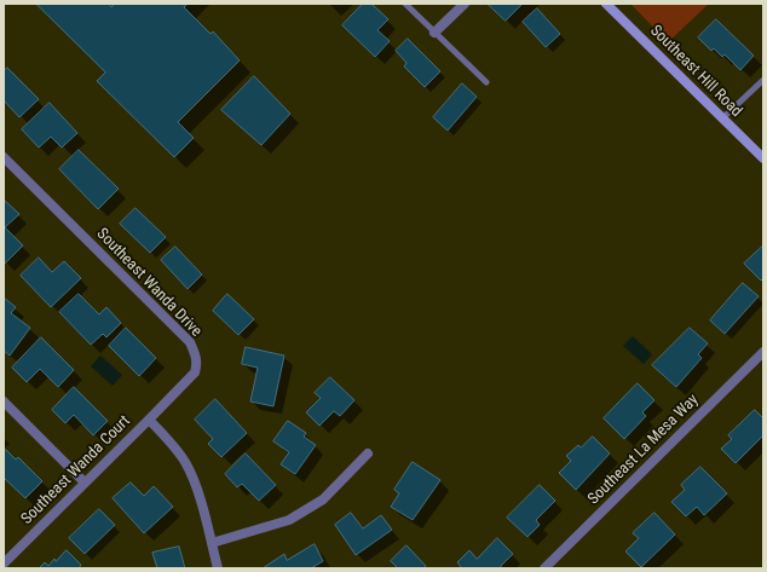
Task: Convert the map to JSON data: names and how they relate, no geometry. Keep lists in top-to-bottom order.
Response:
{
  "streets": {
    "street": [
      "Southeast Hill Road",
      "Southeast Wanda Drive",
      "Southeast La Mesa Way",
      "Southeast Wanda Court"
    ]
  },
  "crossings": [
    ["Southeast Wanda Drive", "Southeast Wanda Court"]
  ]
}
